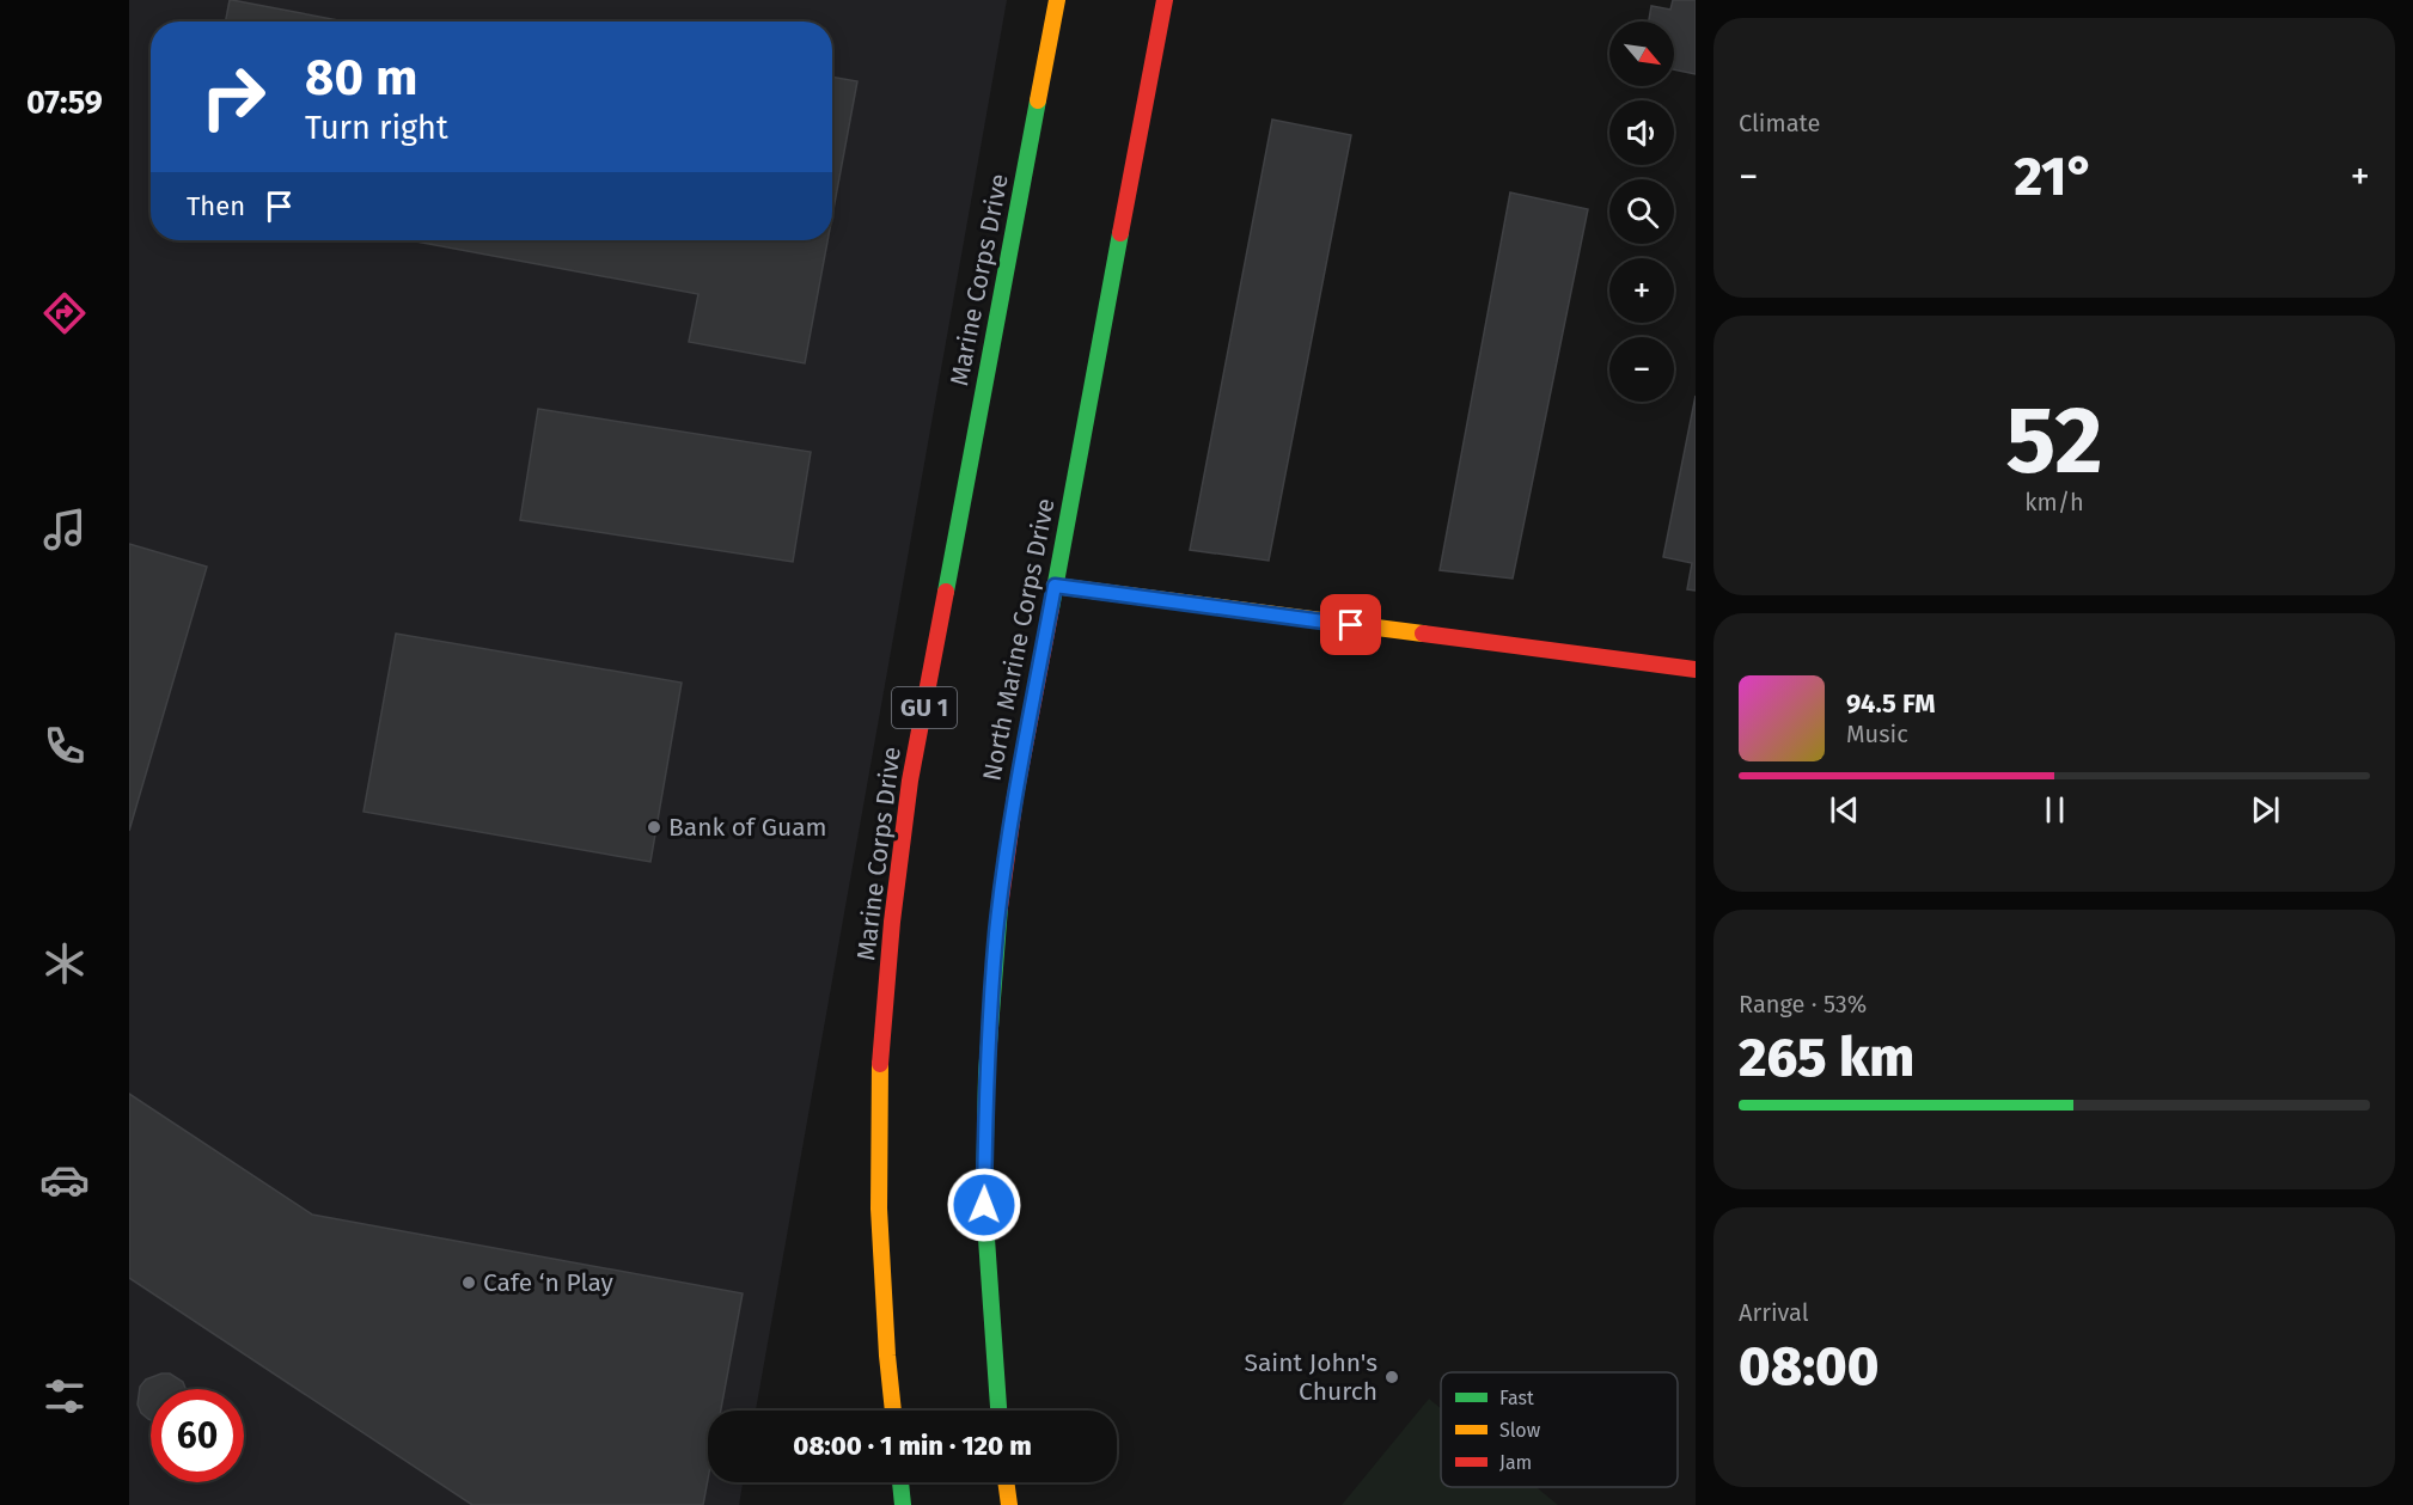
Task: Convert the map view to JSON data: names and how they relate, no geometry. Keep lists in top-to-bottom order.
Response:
{
  "streets": {
    "main road": ["Marine Corps Drive", "North Marine Corps Drive", "GU 1"]
  },
  "places": ["Bank of Guam", "Cafe ‘n Play", "Saint John's Church"],
  "legend": ["Fast", "Slow", "Jam"],
  "north": "bottom right",
  "page": {
    "tabs": "07:59",
    "tile": [
      "Climate",
      ["52", "km/h"],
      ["Range · 53%", "265 km"],
      ["Arrival", "08:00"]
    ],
    "map_buttons": ["+", "−"],
    "turn": ["80 m", "Turn right"],
    "heat": ["−", "21°", "+"],
    "then": "Then",
    "song": ["94.5 FM", "Music"],
    "limit": "60",
    "trip": "08:00 · 1 min · 120 m"
  }
}
